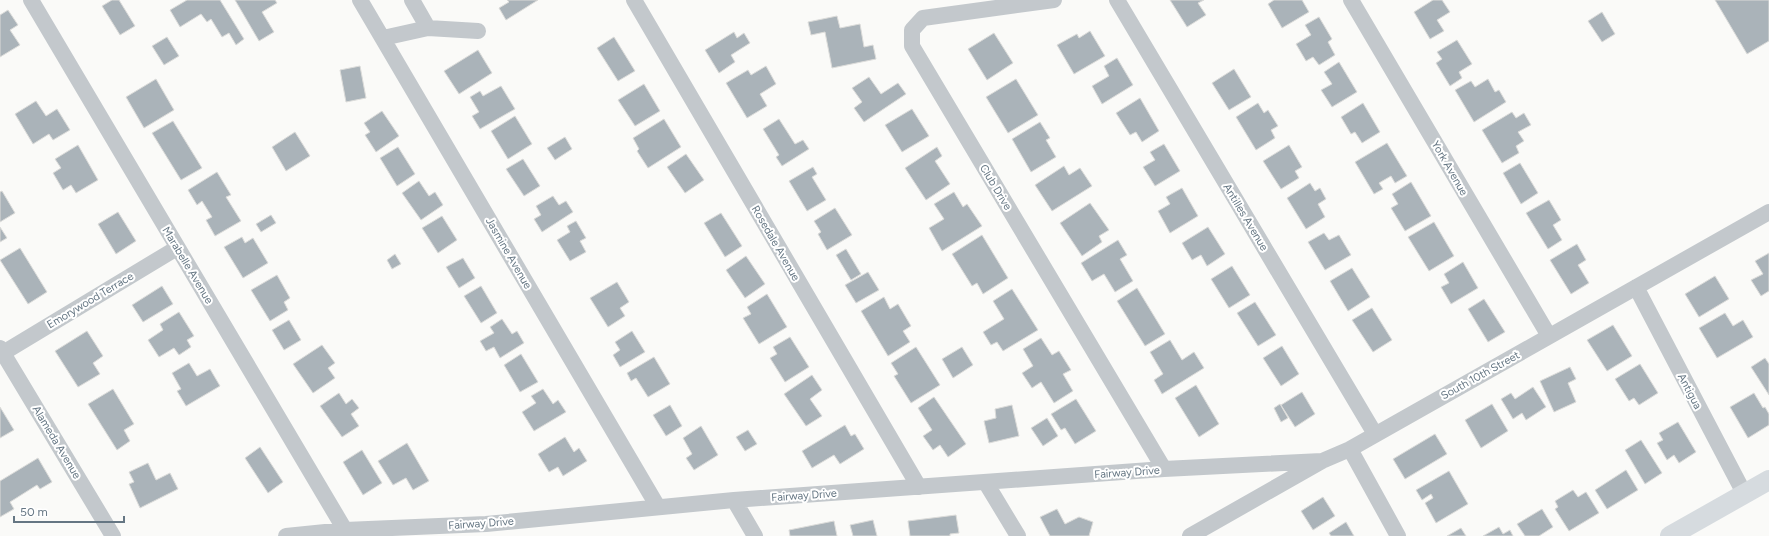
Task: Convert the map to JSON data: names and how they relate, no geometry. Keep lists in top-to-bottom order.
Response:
{
  "streets": {
    "street": [
      "York Avenue",
      "Club Drive",
      "Antilles Avenue",
      "Rosedale Avenue",
      "Jasmine Avenue",
      "Marabelle Avenue",
      "Emorywood Terrace",
      "South 10th Street",
      "Antigua",
      "Alameda Avenue",
      "Fairway Drive"
    ]
  },
  "crossings": [
    ["York Avenue", "South 10th Street"],
    ["Club Drive", "Fairway Drive"],
    ["Antilles Avenue", "South 10th Street"],
    ["Rosedale Avenue", "Fairway Drive"],
    ["Jasmine Avenue", "Fairway Drive"],
    ["Marabelle Avenue", "Emorywood Terrace"],
    ["Marabelle Avenue", "Fairway Drive"],
    ["Emorywood Terrace", "Alameda Avenue"],
    ["South 10th Street", "Antigua"],
    ["South 10th Street", "Fairway Drive"]
  ],
  "scale_bar": "50 m"
}
